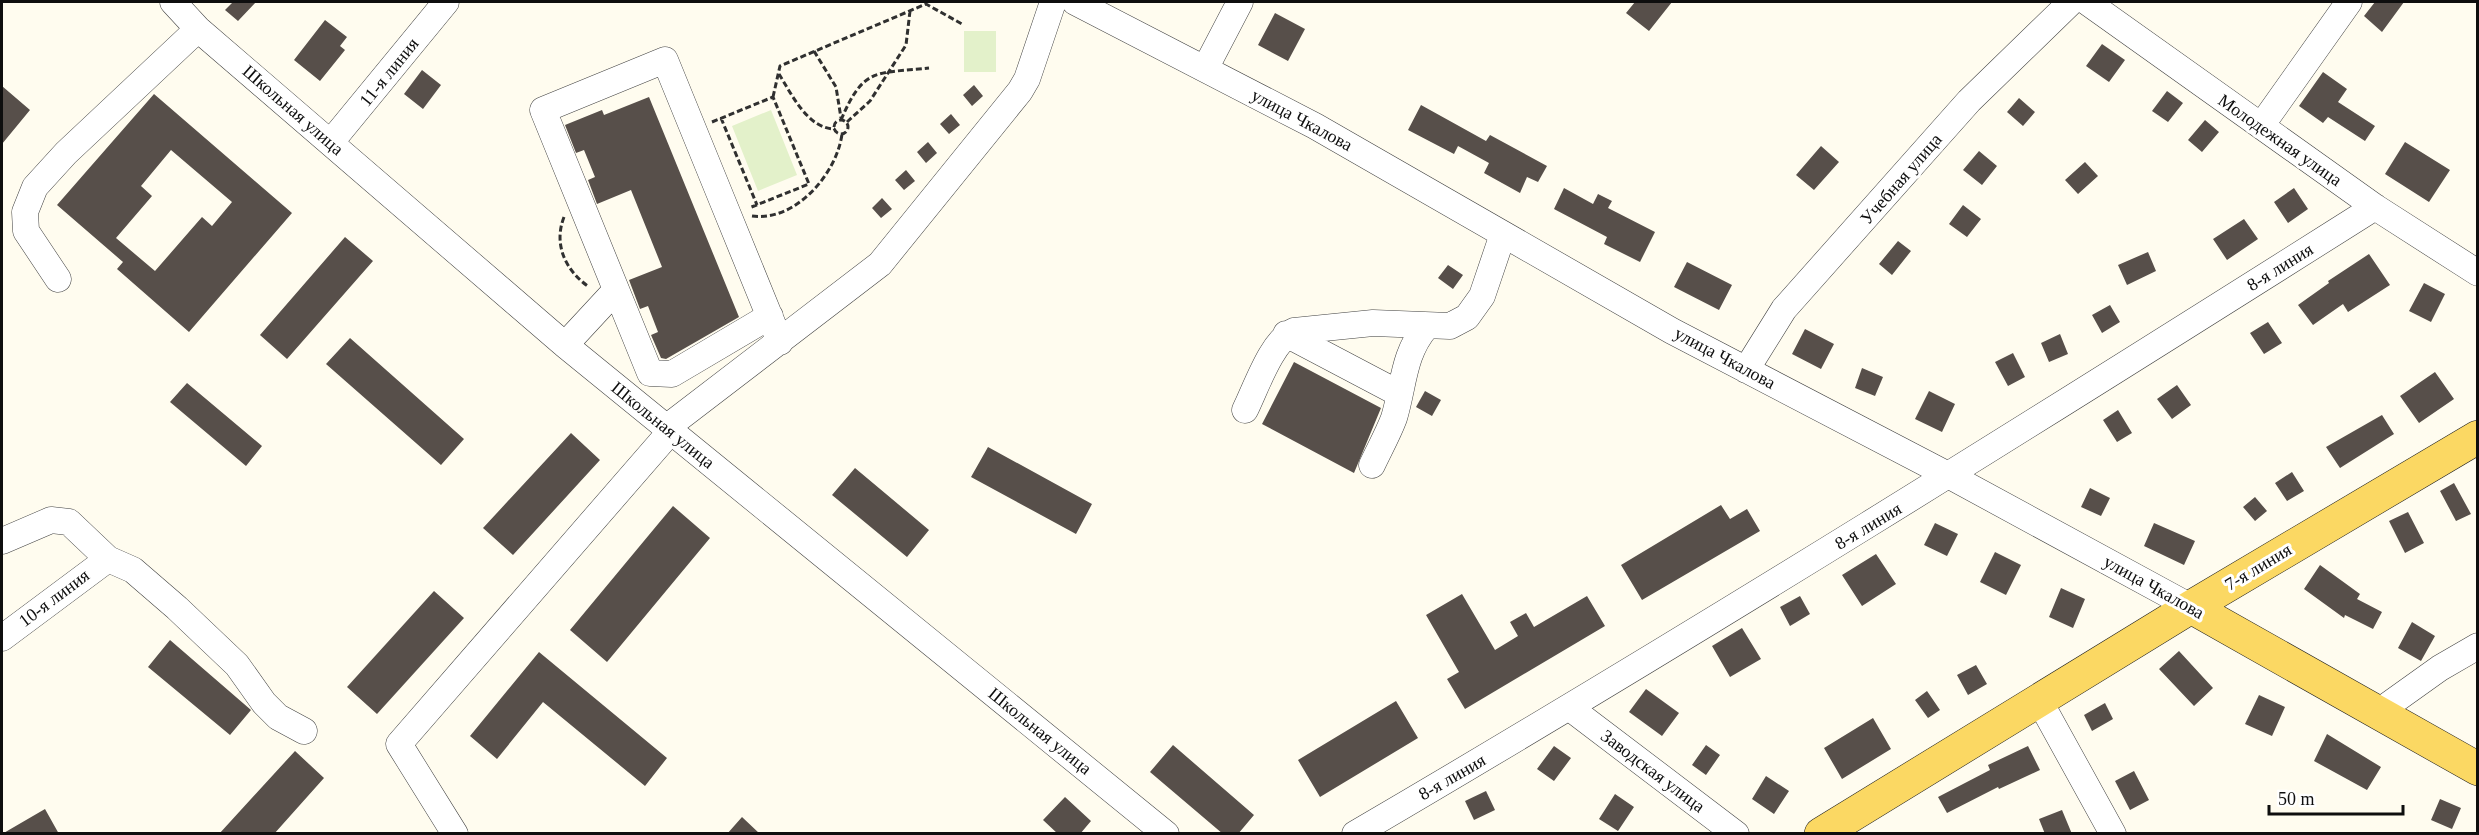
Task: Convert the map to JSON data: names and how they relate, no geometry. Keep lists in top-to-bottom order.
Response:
{
  "streets": {
    "main road": ["улица Чкалова", "7-я линия"],
    "street": [
      "11-я линия",
      "Школьная улица",
      "Молодежная улица",
      "Учебная улица",
      "8-я линия",
      "10-я линия",
      "Заводская улица"
    ]
  },
  "crossings": [
    ["11-я линия", "Школьная улица"],
    ["улица Чкалова", "Учебная улица"],
    ["улица Чкалова", "8-я линия"],
    ["улица Чкалова", "7-я линия"],
    ["Молодежная улица", "8-я линия"],
    ["8-я линия", "Заводская улица"]
  ],
  "scale_bar": "50 m"
}
